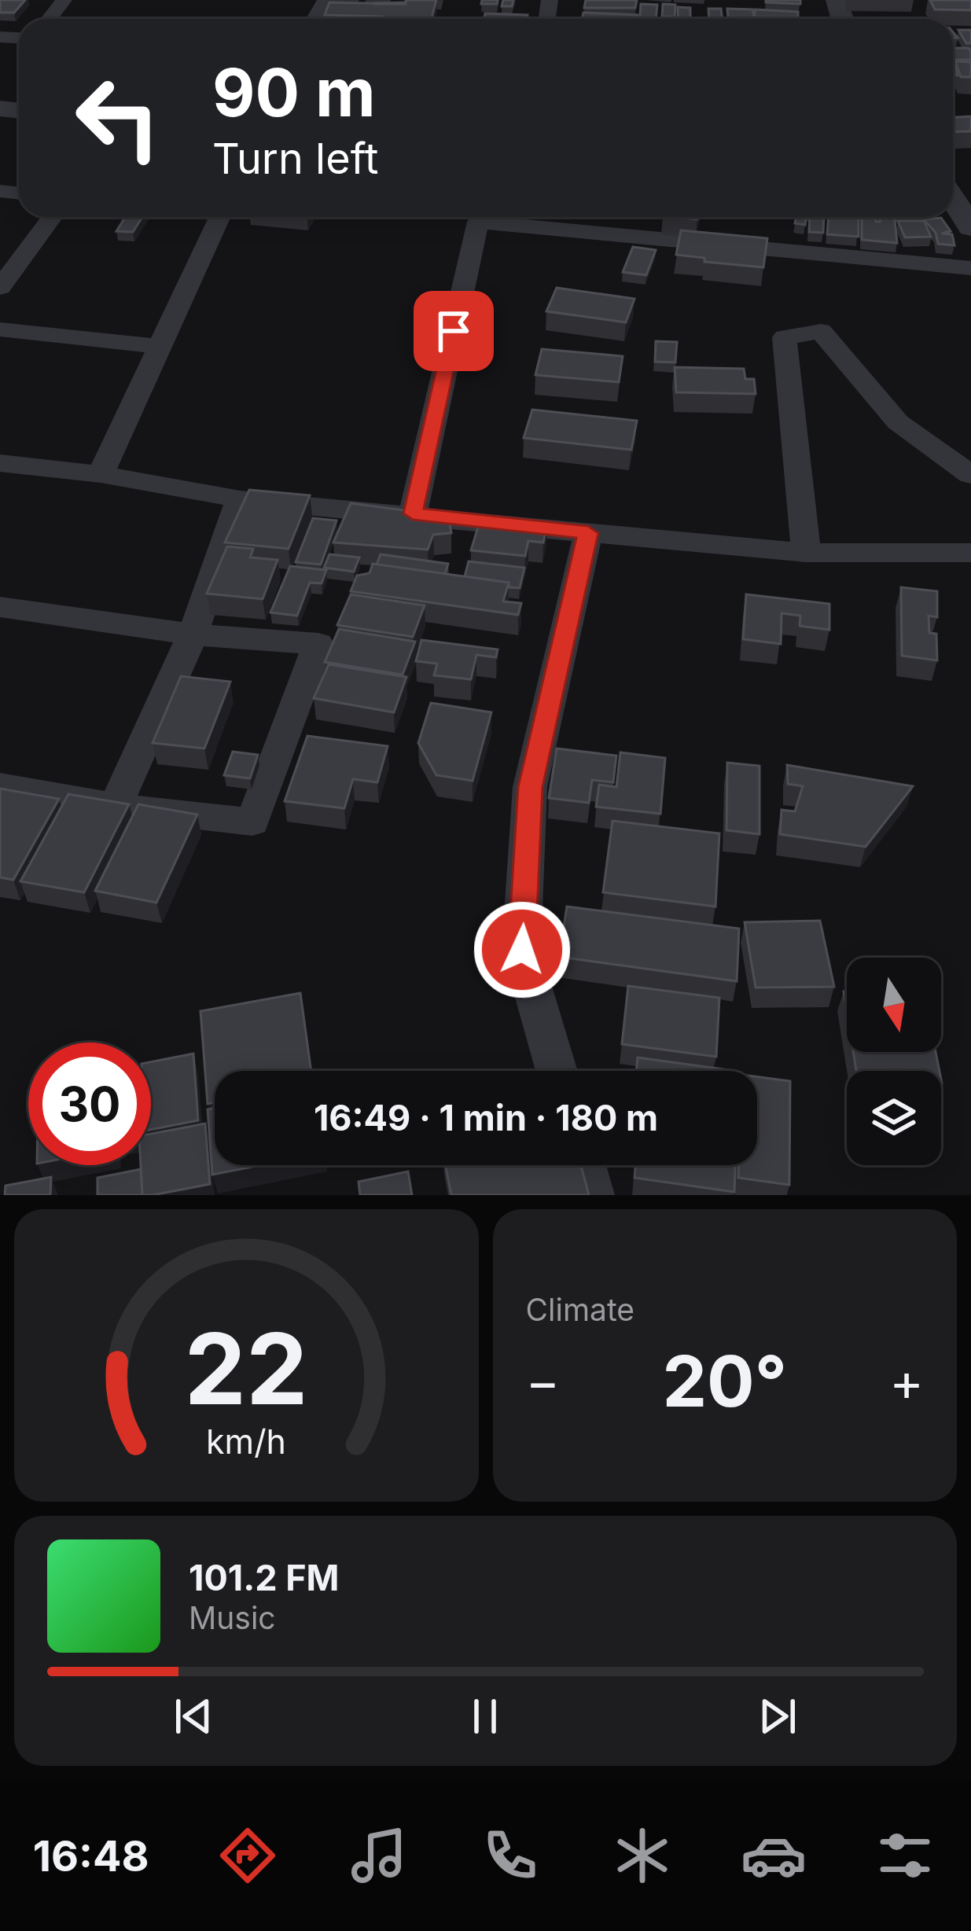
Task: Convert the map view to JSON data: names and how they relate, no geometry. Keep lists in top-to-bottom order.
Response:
{
  "north": "bottom",
  "page": {
    "turn": ["90 m", "Turn left"],
    "limit": "30",
    "trip": "16:49 · 1 min · 180 m",
    "tile": "Climate",
    "heat": ["−", "20°", "+"],
    "song": ["101.2 FM", "Music"],
    "tabs": "16:48",
    "gauge": ["22", "km/h"]
  }
}
